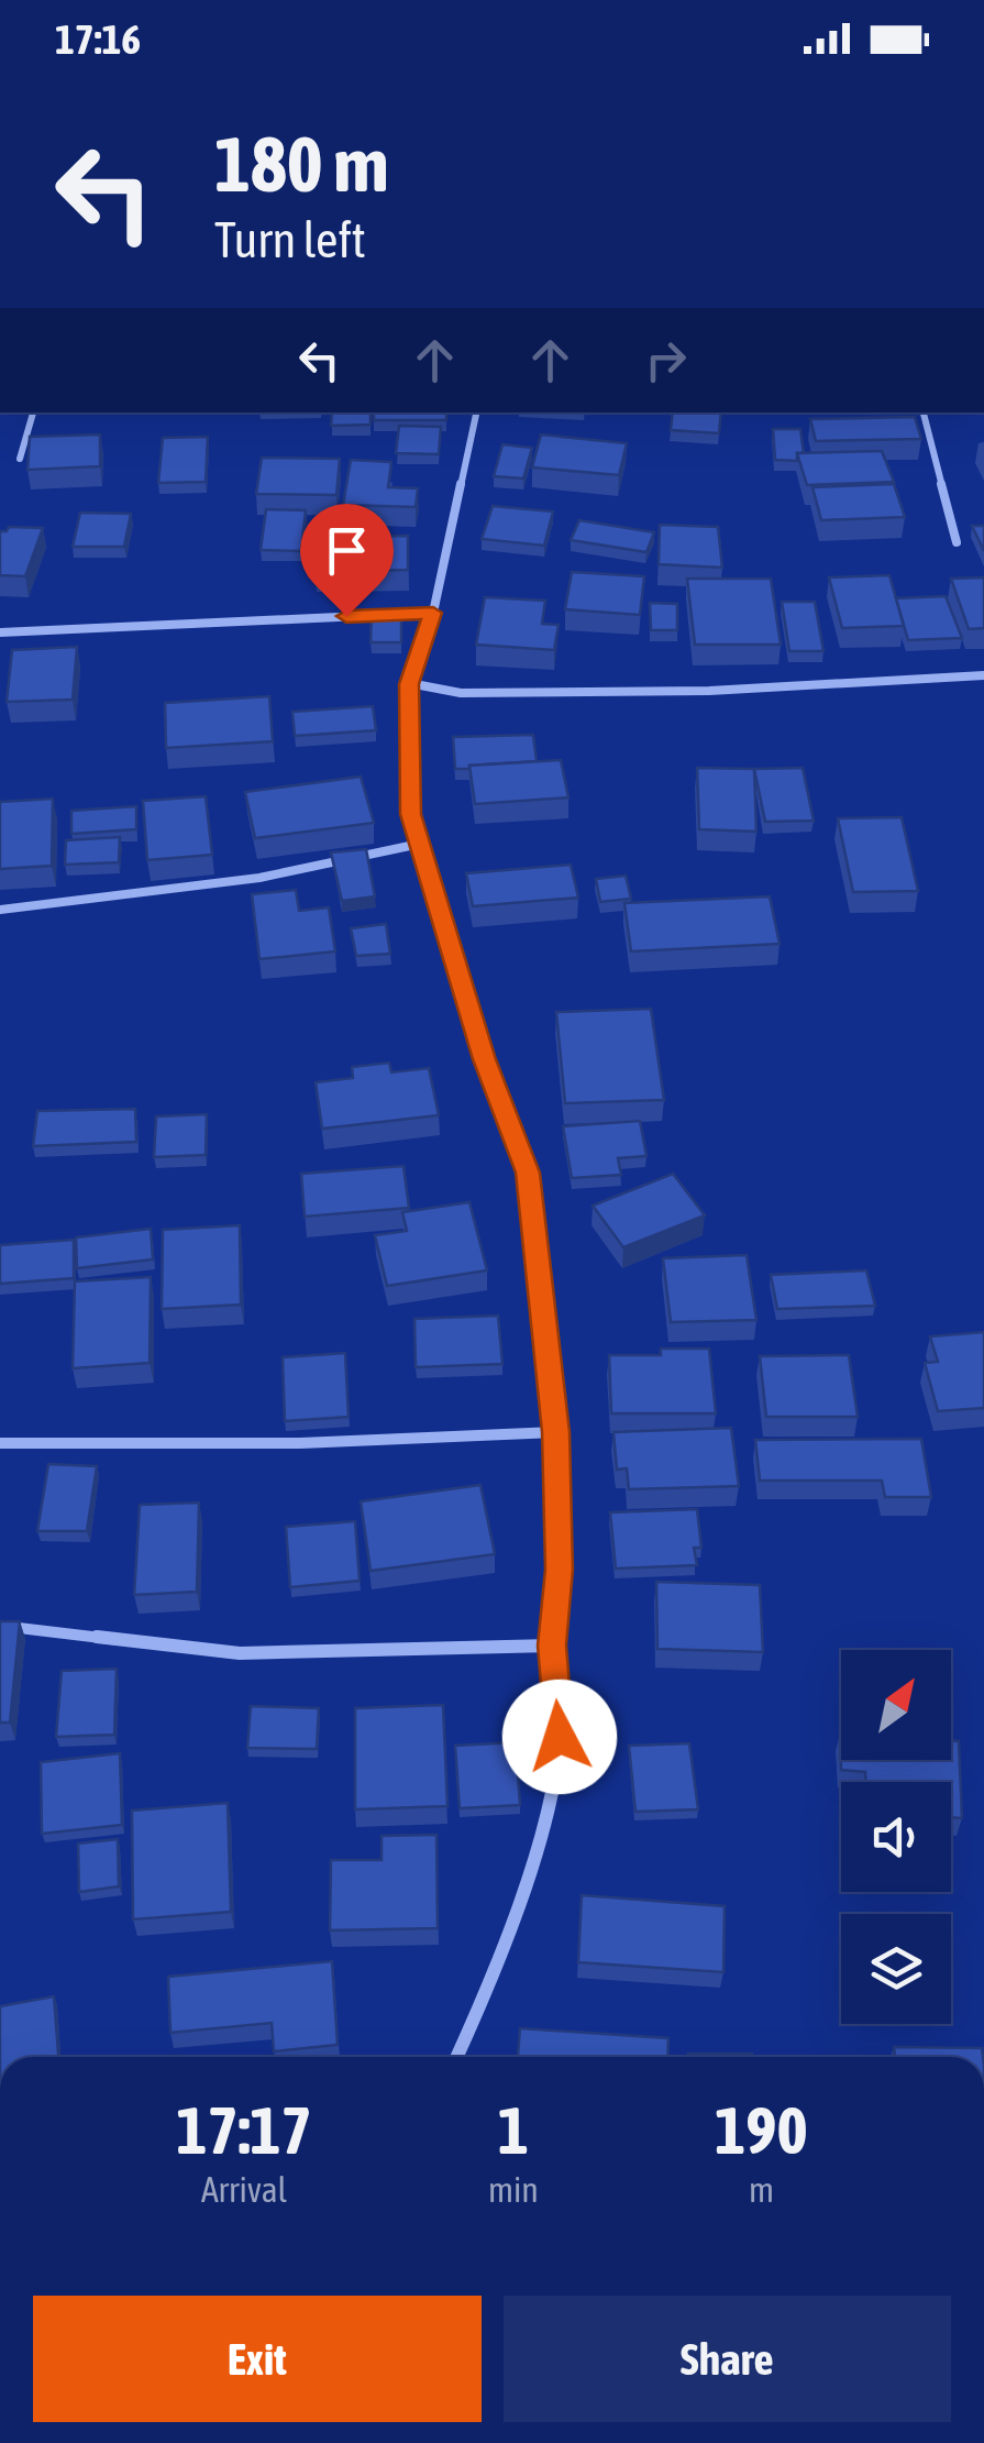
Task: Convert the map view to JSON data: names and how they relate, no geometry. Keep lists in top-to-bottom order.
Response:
{
  "north": "top right",
  "page": {
    "status": "17:16",
    "turn": ["180 m", "Turn left"],
    "eta": [
      "17:17",
      "Arrival",
      "1",
      "min",
      "190",
      "m"
    ],
    "buttons": ["Exit", "Share"]
  }
}
